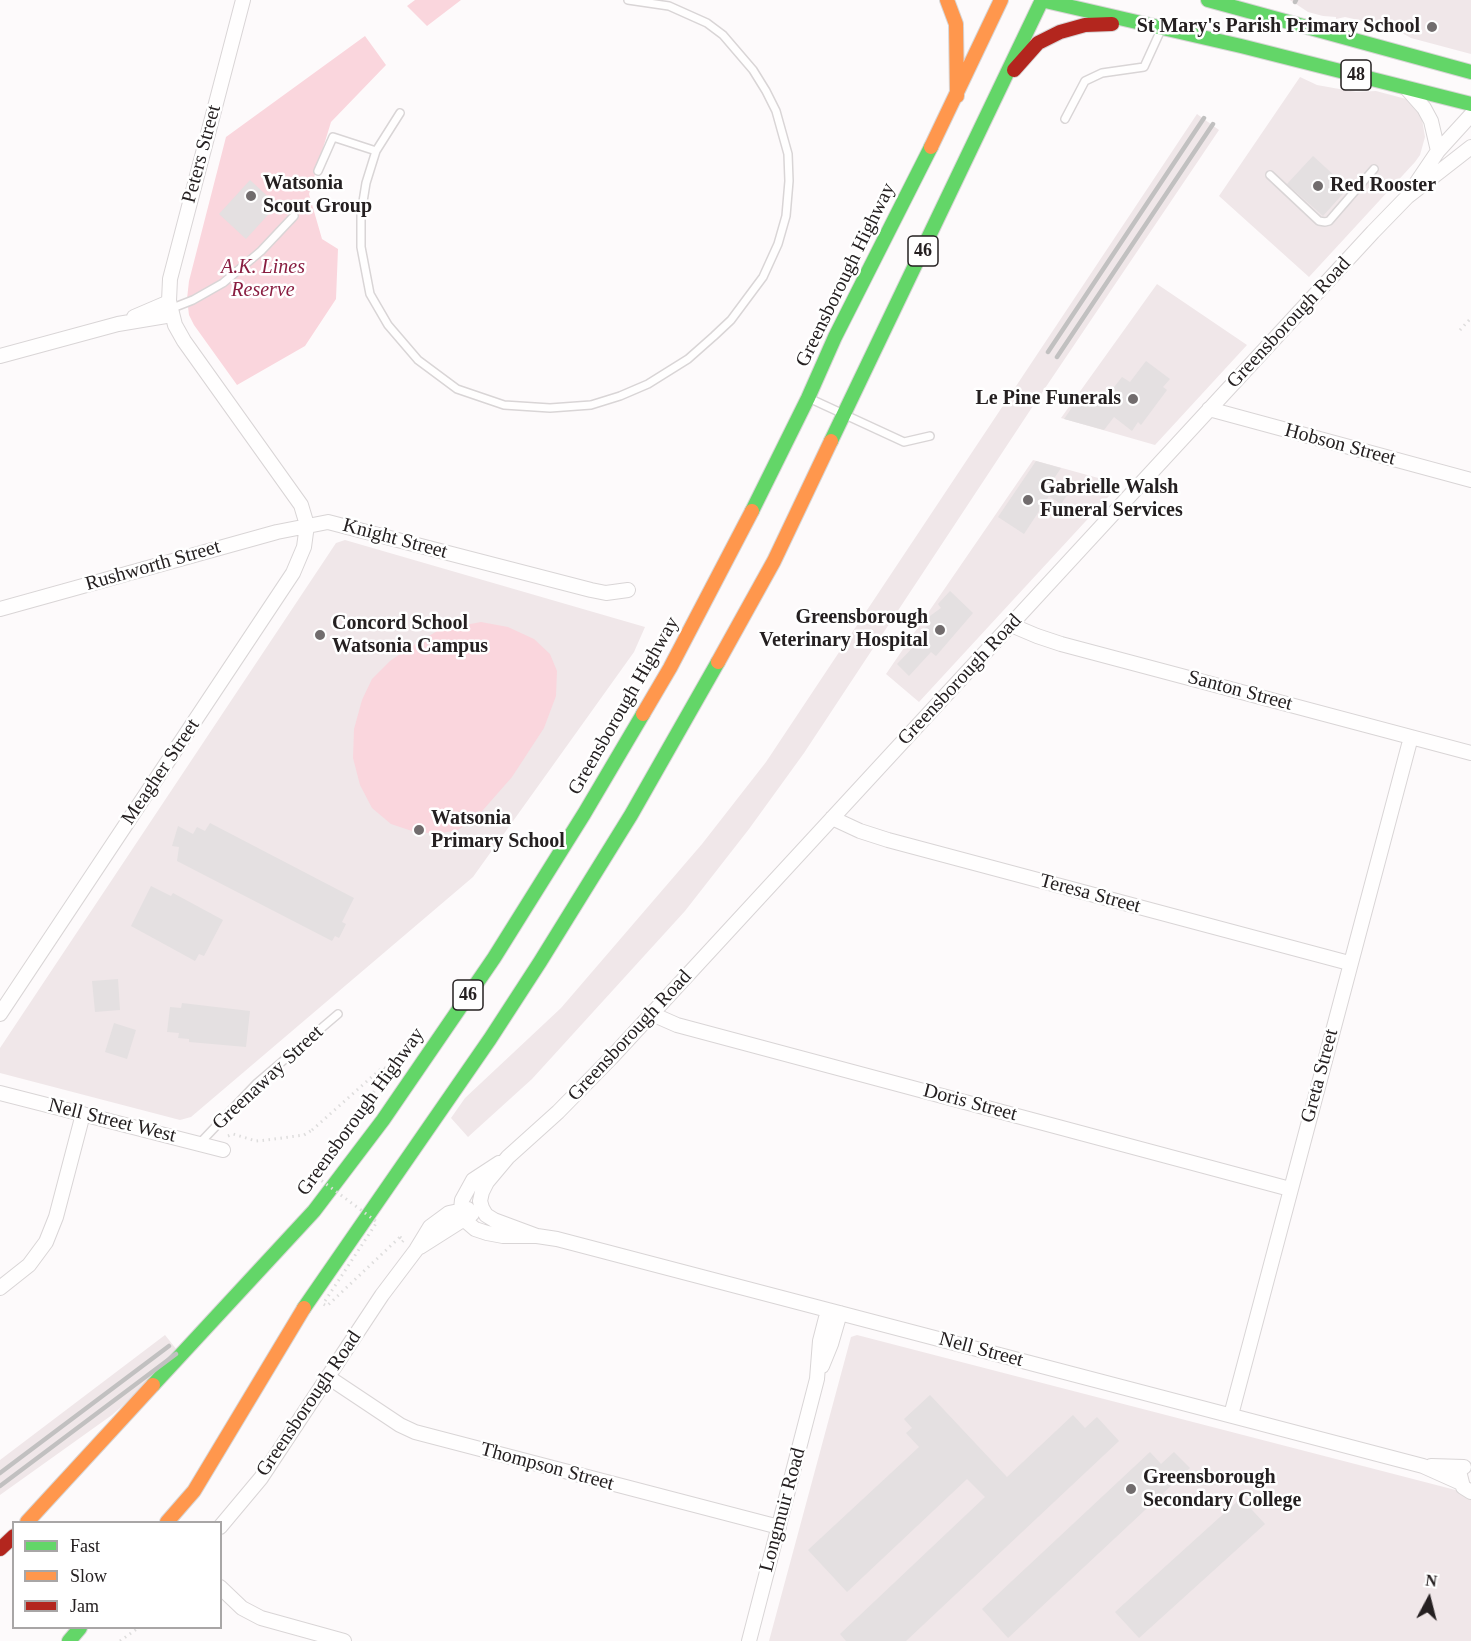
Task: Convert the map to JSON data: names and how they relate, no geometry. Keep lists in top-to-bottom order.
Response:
{
  "streets": {
    "main road": ["48", "46", "Greensborough Highway"],
    "street": [
      "Peters Street",
      "Greensborough Road",
      "Hobson Street",
      "Knight Street",
      "Rushworth Street",
      "Santon Street",
      "Meagher Street",
      "Teresa Street",
      "Greta Street",
      "Doris Street",
      "Nell Street West",
      "Nell Street",
      "Thompson Street",
      "Longmuir Road"
    ],
    "lane": ["Greenaway Street"]
  },
  "crossings": [
    ["48", "46"],
    ["Greensborough Road", "Hobson Street"],
    ["Greensborough Road", "Santon Street"],
    ["Greensborough Road", "Teresa Street"],
    ["Greensborough Road", "Doris Street"],
    ["Greensborough Road", "Nell Street"],
    ["Greensborough Road", "Thompson Street"],
    ["Knight Street", "Rushworth Street"],
    ["Knight Street", "Meagher Street"],
    ["Rushworth Street", "Meagher Street"],
    ["Santon Street", "Greta Street"],
    ["Teresa Street", "Greta Street"],
    ["Greta Street", "Doris Street"],
    ["Greta Street", "Nell Street"],
    ["Greenaway Street", "Nell Street West"],
    ["Nell Street", "Longmuir Road"],
    ["Thompson Street", "Longmuir Road"]
  ],
  "parks": ["A.K. Lines Reserve"],
  "places": [
    "St Mary's Parish Primary School",
    "Red Rooster",
    "Watsonia Scout Group",
    "Le Pine Funerals",
    "Gabrielle Walsh Funeral Services",
    "Greensborough Veterinary Hospital",
    "Concord School Watsonia Campus",
    "Watsonia Primary School",
    "Greensborough Secondary College"
  ],
  "legend": ["Fast", "Slow", "Jam"],
  "north": "top"
}
